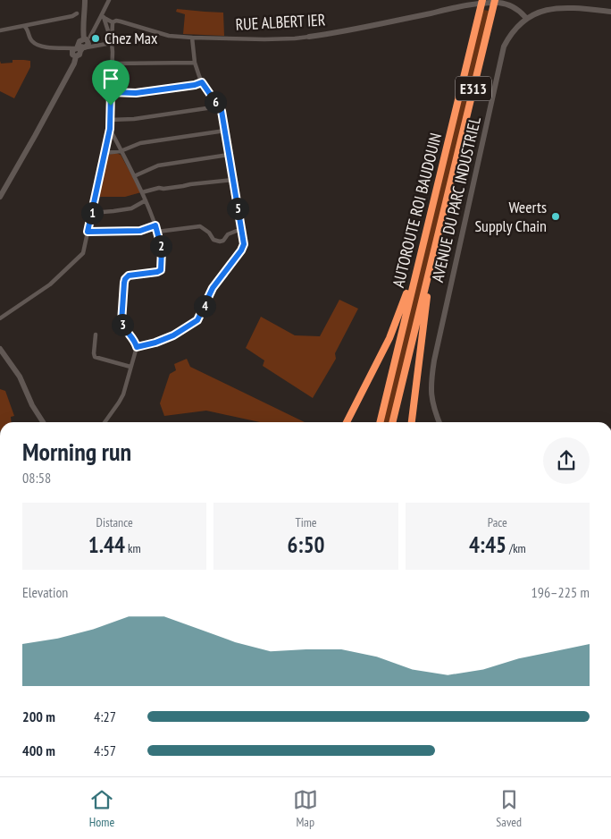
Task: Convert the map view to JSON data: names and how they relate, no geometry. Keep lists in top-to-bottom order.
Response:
{
  "streets": {
    "highway": ["E313", "AUTOROUTE ROI BAUDOUIN"],
    "street": ["RUE ALBERT IER", "AVENUE DU PARC INDUSTRIEL"]
  },
  "crossings": [
    ["RUE ALBERT IER", "AVENUE DU PARC INDUSTRIEL"]
  ],
  "places": ["Chez Max", "Weerts Supply Chain"],
  "page": {
    "pins": [
      "6",
      "5",
      "1",
      "2",
      "4",
      "3"
    ],
    "heading": ["Morning run", "08:58"],
    "stats": [
      ["Distance", "1.44 km"],
      ["Time", "6:50"],
      ["Pace", "4:45 /km"]
    ],
    "chart": ["Elevation", "196–225 m"],
    "list": [
      {
        "name": "200 m",
        "note": "4:27"
      },
      {
        "name": "400 m",
        "note": "4:57"
      }
    ],
    "tabs": ["Home", "Map", "Saved"]
  }
}
